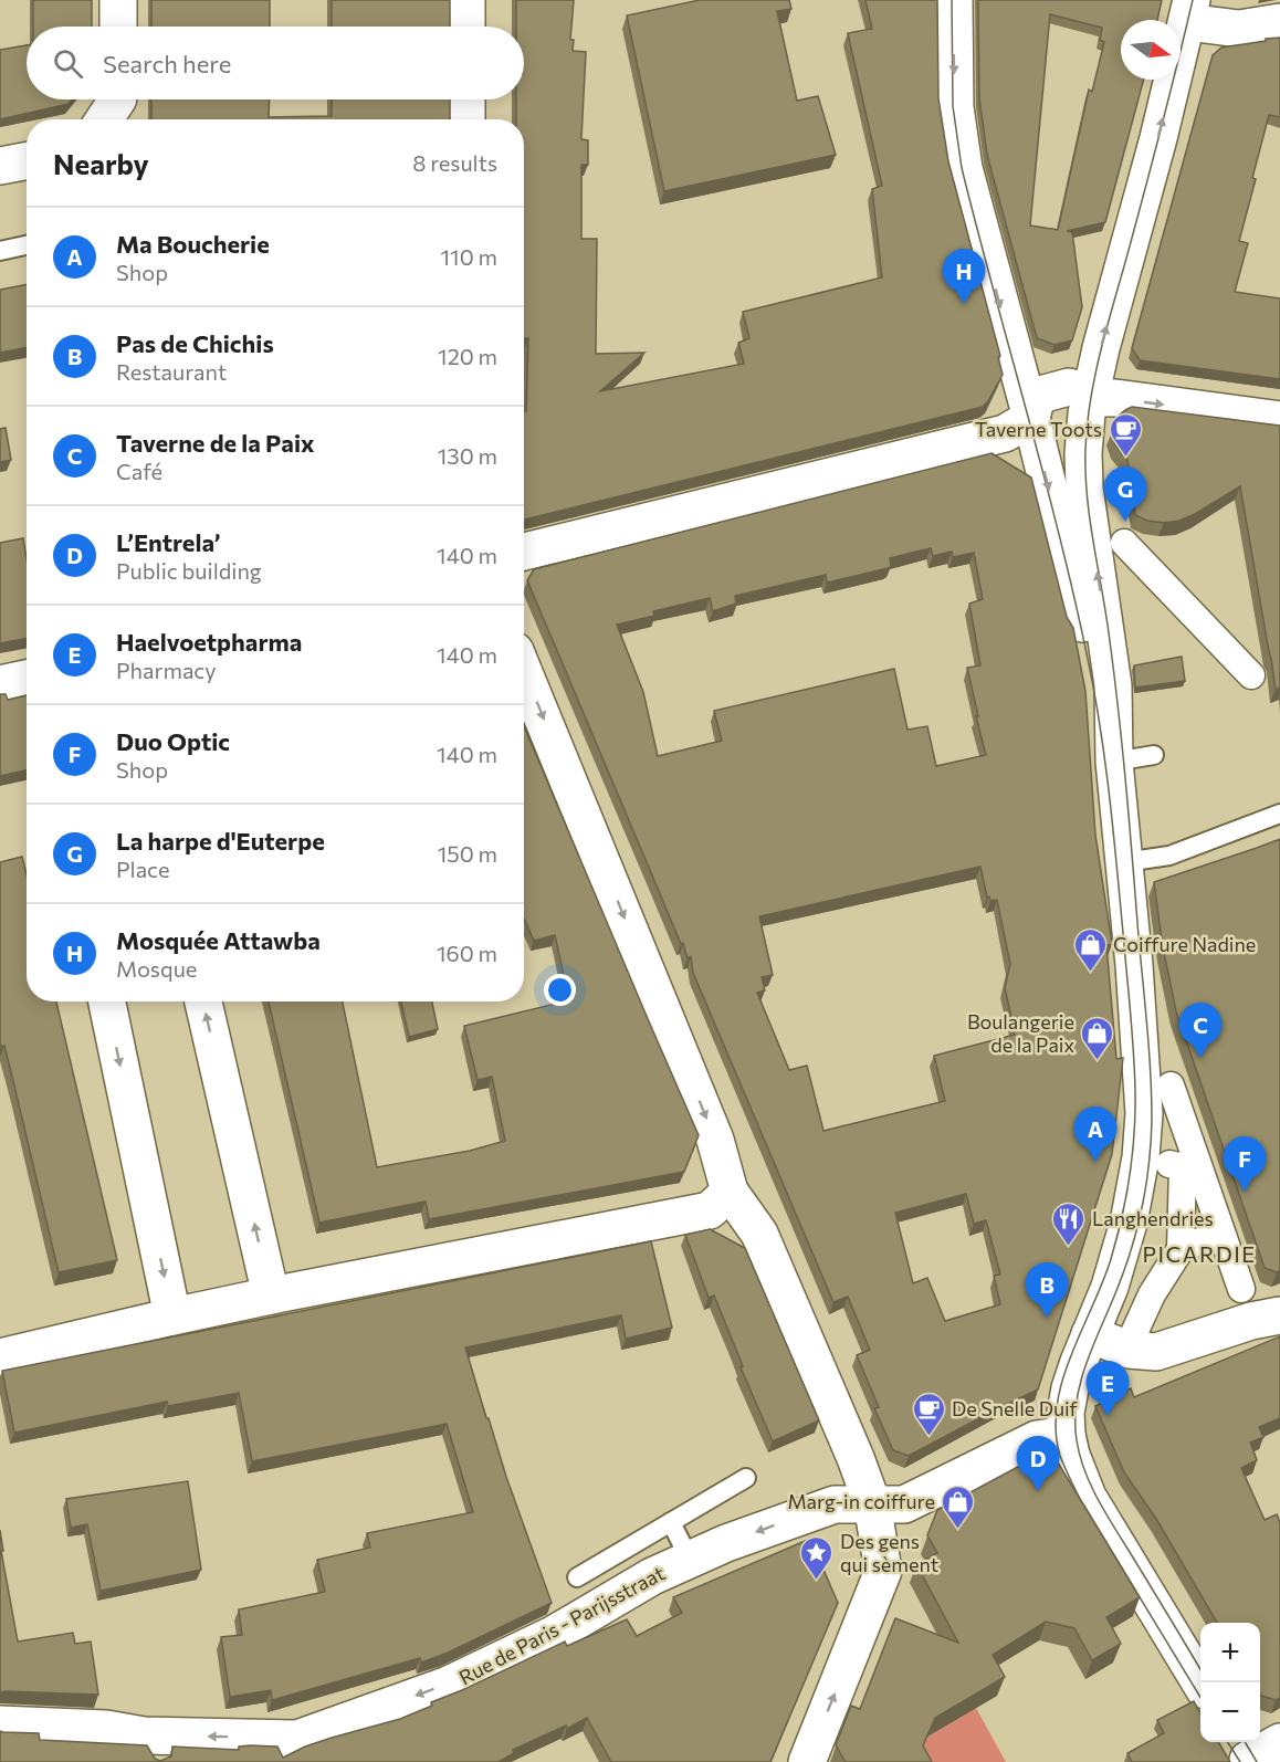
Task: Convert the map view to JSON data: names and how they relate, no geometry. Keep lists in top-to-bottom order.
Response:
{
  "streets": {
    "street": ["Rue de Paris - Parijsstraat"]
  },
  "one_way": ["Rue de Paris - Parijsstraat"],
  "districts": ["PICARDIE"],
  "places": {
    "cafe": ["Taverne Toots", "De Snelle Duif"],
    "shop": ["Coiffure Nadine", "Boulangerie de la Paix", "Marg-in coiffure"],
    "restaurant": ["Langhendries"],
    "place": ["Des gens qui sèment"]
  },
  "north": "right",
  "page": {
    "search": "Search here",
    "heading": ["Nearby", "8 results"],
    "list": [
      {
        "mark": "A",
        "name": "Ma Boucherie",
        "note": "Shop",
        "value": "110 m"
      },
      {
        "mark": "B",
        "name": "Pas de Chichis",
        "note": "Restaurant",
        "value": "120 m"
      },
      {
        "mark": "C",
        "name": "Taverne de la Paix",
        "note": "Café",
        "value": "130 m"
      },
      {
        "mark": "D",
        "name": "L’Entrela’",
        "note": "Public building",
        "value": "140 m"
      },
      {
        "mark": "E",
        "name": "Haelvoetpharma",
        "note": "Pharmacy",
        "value": "140 m"
      },
      {
        "mark": "F",
        "name": "Duo Optic",
        "note": "Shop",
        "value": "140 m"
      },
      {
        "mark": "G",
        "name": "La harpe d'Euterpe",
        "note": "Place",
        "value": "150 m"
      },
      {
        "mark": "H",
        "name": "Mosquée Attawba",
        "note": "Mosque",
        "value": "160 m"
      }
    ],
    "pins": [
      "H",
      "G",
      "C",
      "A",
      "F",
      "B",
      "E",
      "D"
    ],
    "map_buttons": ["+", "−"]
  }
}
